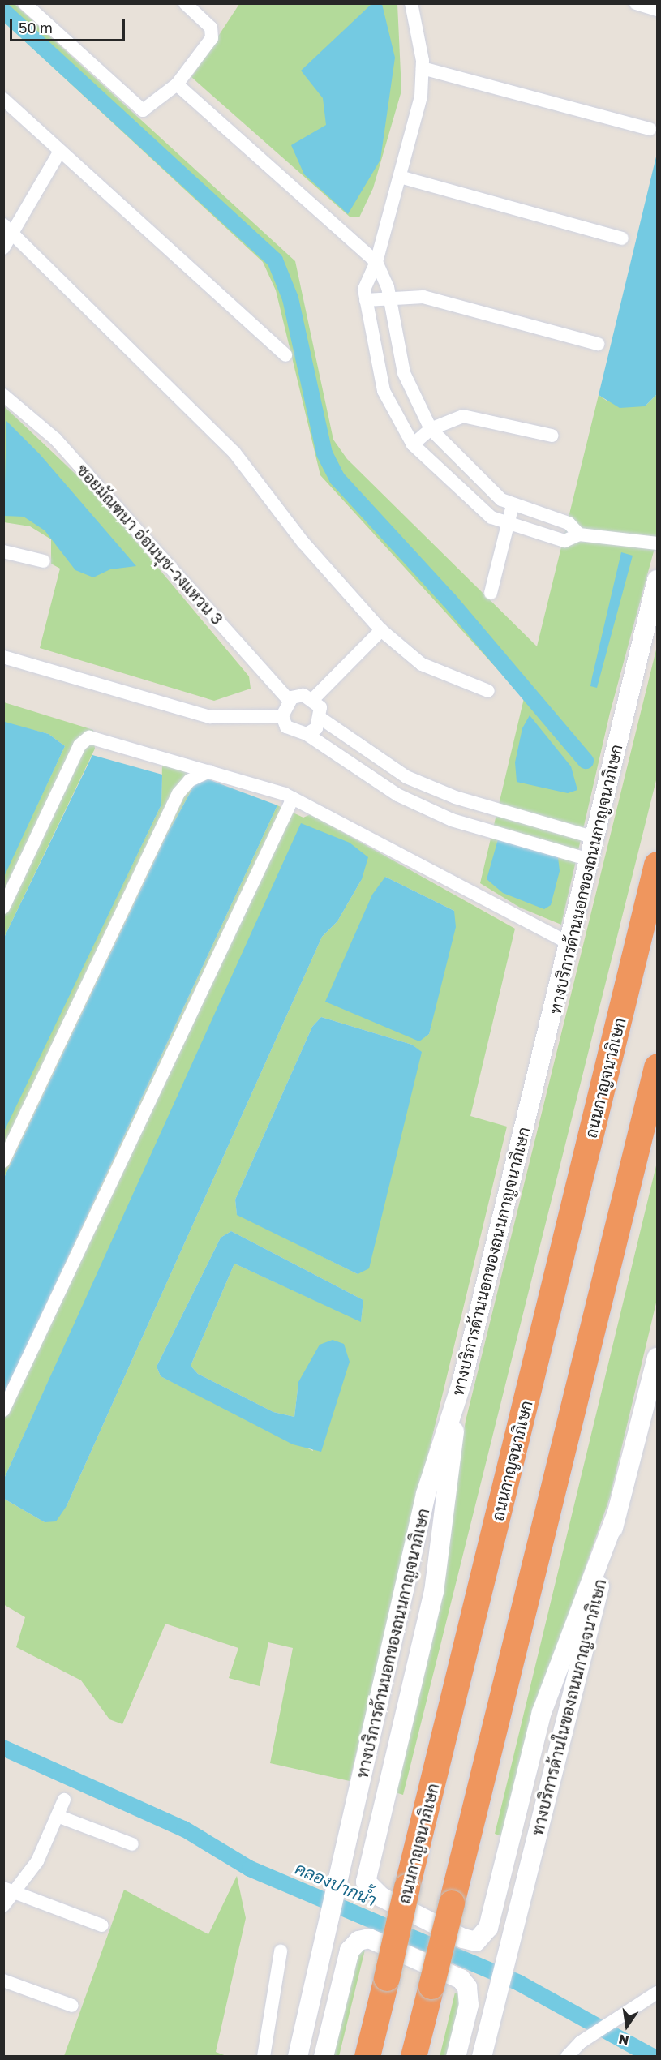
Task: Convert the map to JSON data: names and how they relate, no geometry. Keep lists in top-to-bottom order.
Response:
{
  "streets": {
    "highway": ["ถนนกาญจนาภิเษก"],
    "main road": ["ทางบริการด้านนอกของถนนกาญจนาภิเษก", "ทางบริการด้านในของถนนกาญจนาภิเษก"],
    "street": ["ซอยมัณฑนา อ่อนนุช-วงแหวน 3"]
  },
  "water": ["คลองปากน้ำ"],
  "scale_bar": "50 m",
  "north": "bottom"
}
